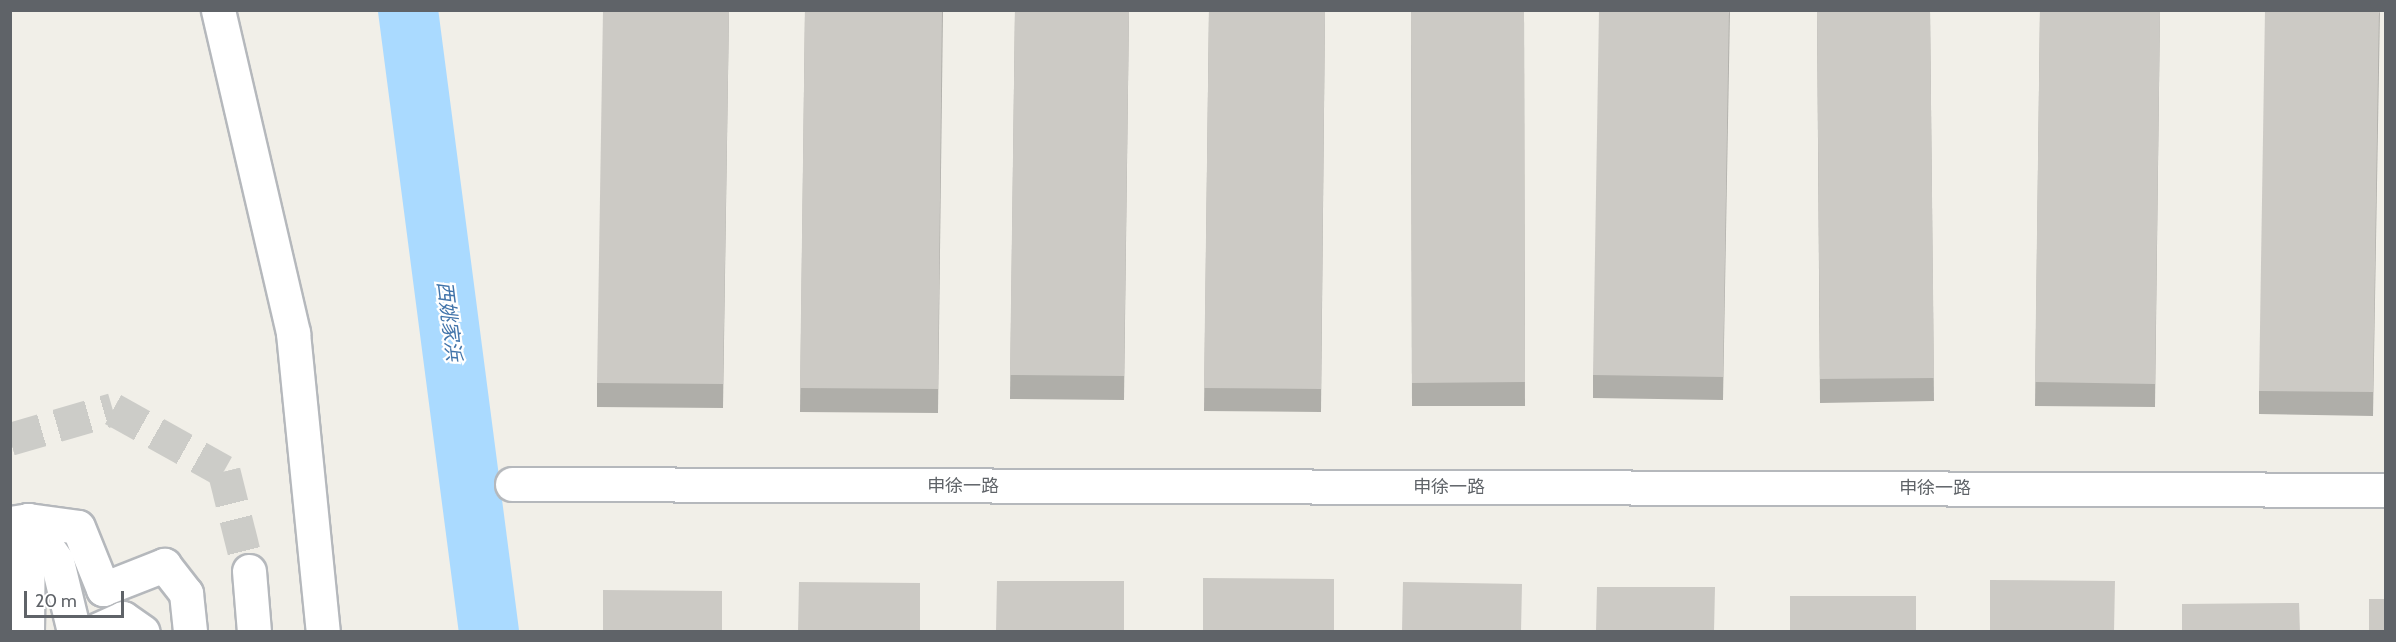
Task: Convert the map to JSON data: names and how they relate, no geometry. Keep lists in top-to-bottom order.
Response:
{
  "streets": {
    "street": ["申徐一路"]
  },
  "water": ["西姚家浜"],
  "scale_bar": "20 m"
}
